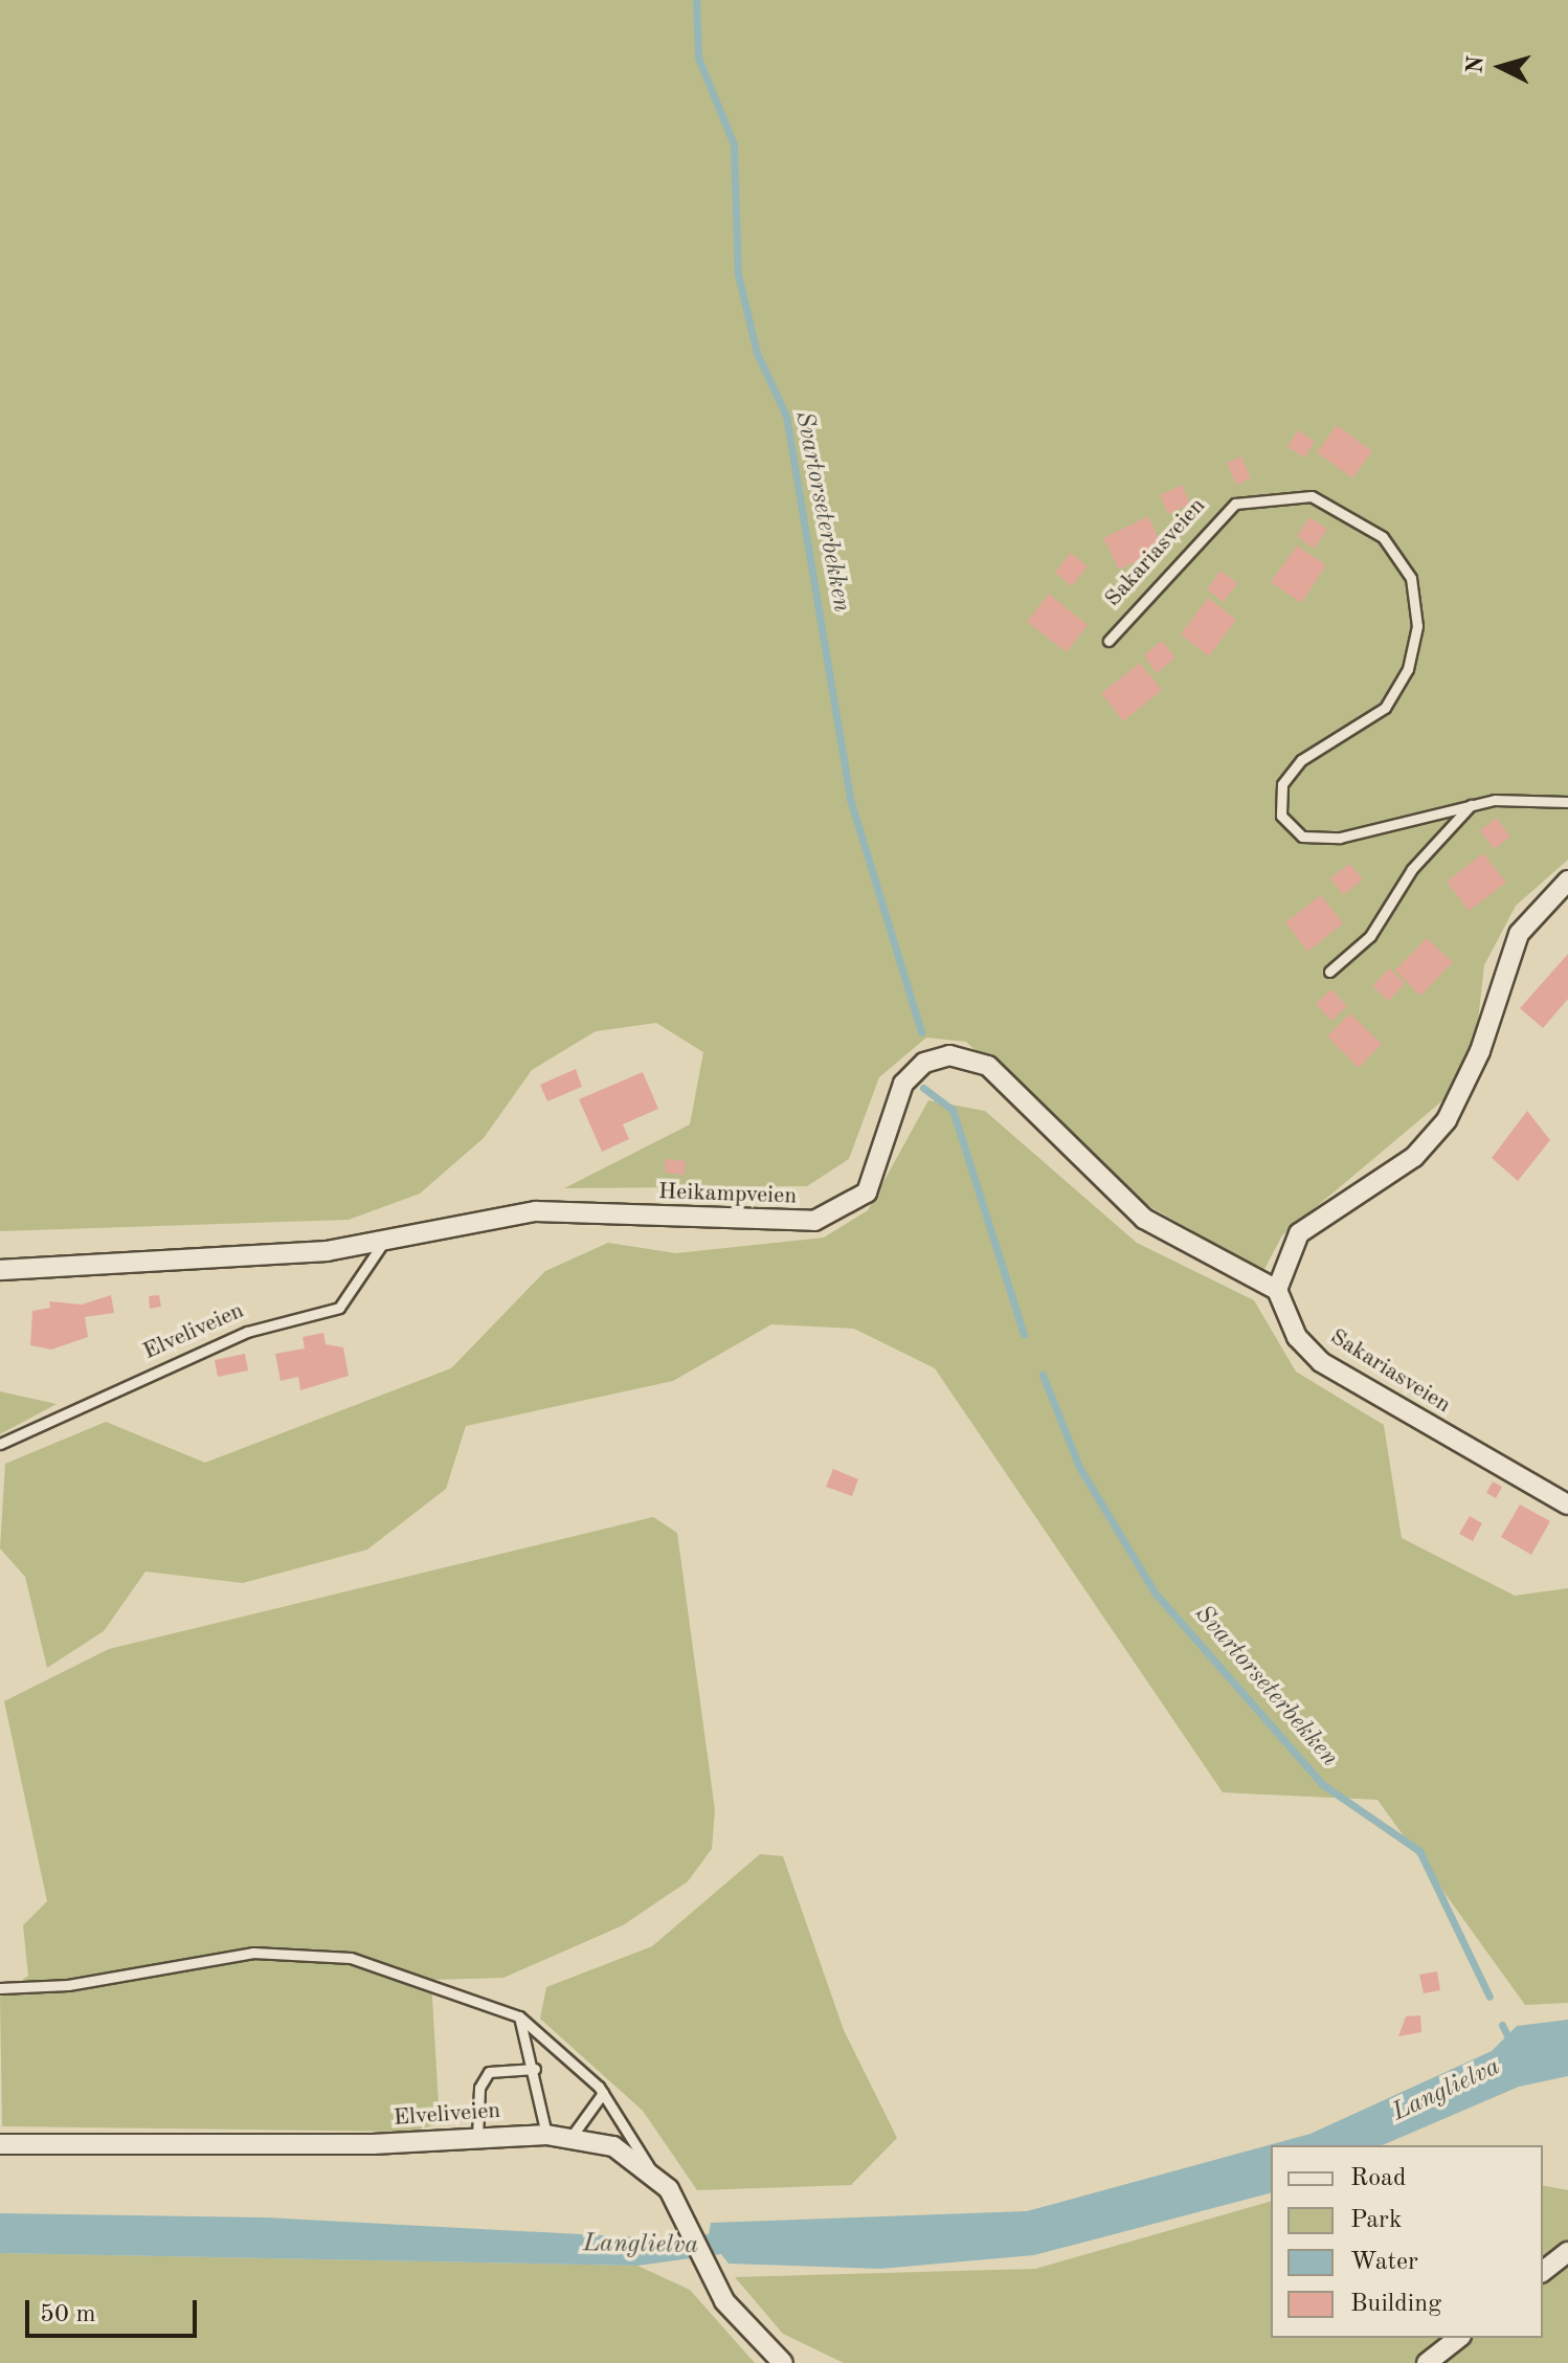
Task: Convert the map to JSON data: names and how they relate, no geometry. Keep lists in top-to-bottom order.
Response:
{
  "streets": {
    "street": ["Sakariasveien", "Heikampveien", "Elveliveien"]
  },
  "crossings": [
    ["Sakariasveien", "Heikampveien"],
    ["Heikampveien", "Elveliveien"]
  ],
  "water": ["Svartorseterbekken", "Langlielva"],
  "legend": [
    "Road",
    "Park",
    "Water",
    "Building"
  ],
  "scale_bar": "50 m",
  "north": "left"
}
